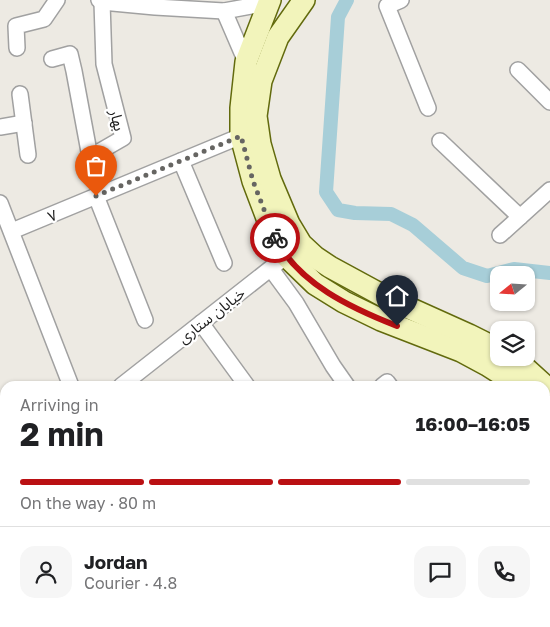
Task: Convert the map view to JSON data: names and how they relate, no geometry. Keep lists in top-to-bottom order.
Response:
{
  "streets": {
    "street": ["بهار", "۷", "خیابان ستاری"]
  },
  "north": "left",
  "page": {
    "heading": ["2 min", "Arriving in", "16:00–16:05"],
    "panel": ["Jordan", "Courier · 4.8"],
    "bar": "On the way · 80 m"
  }
}
